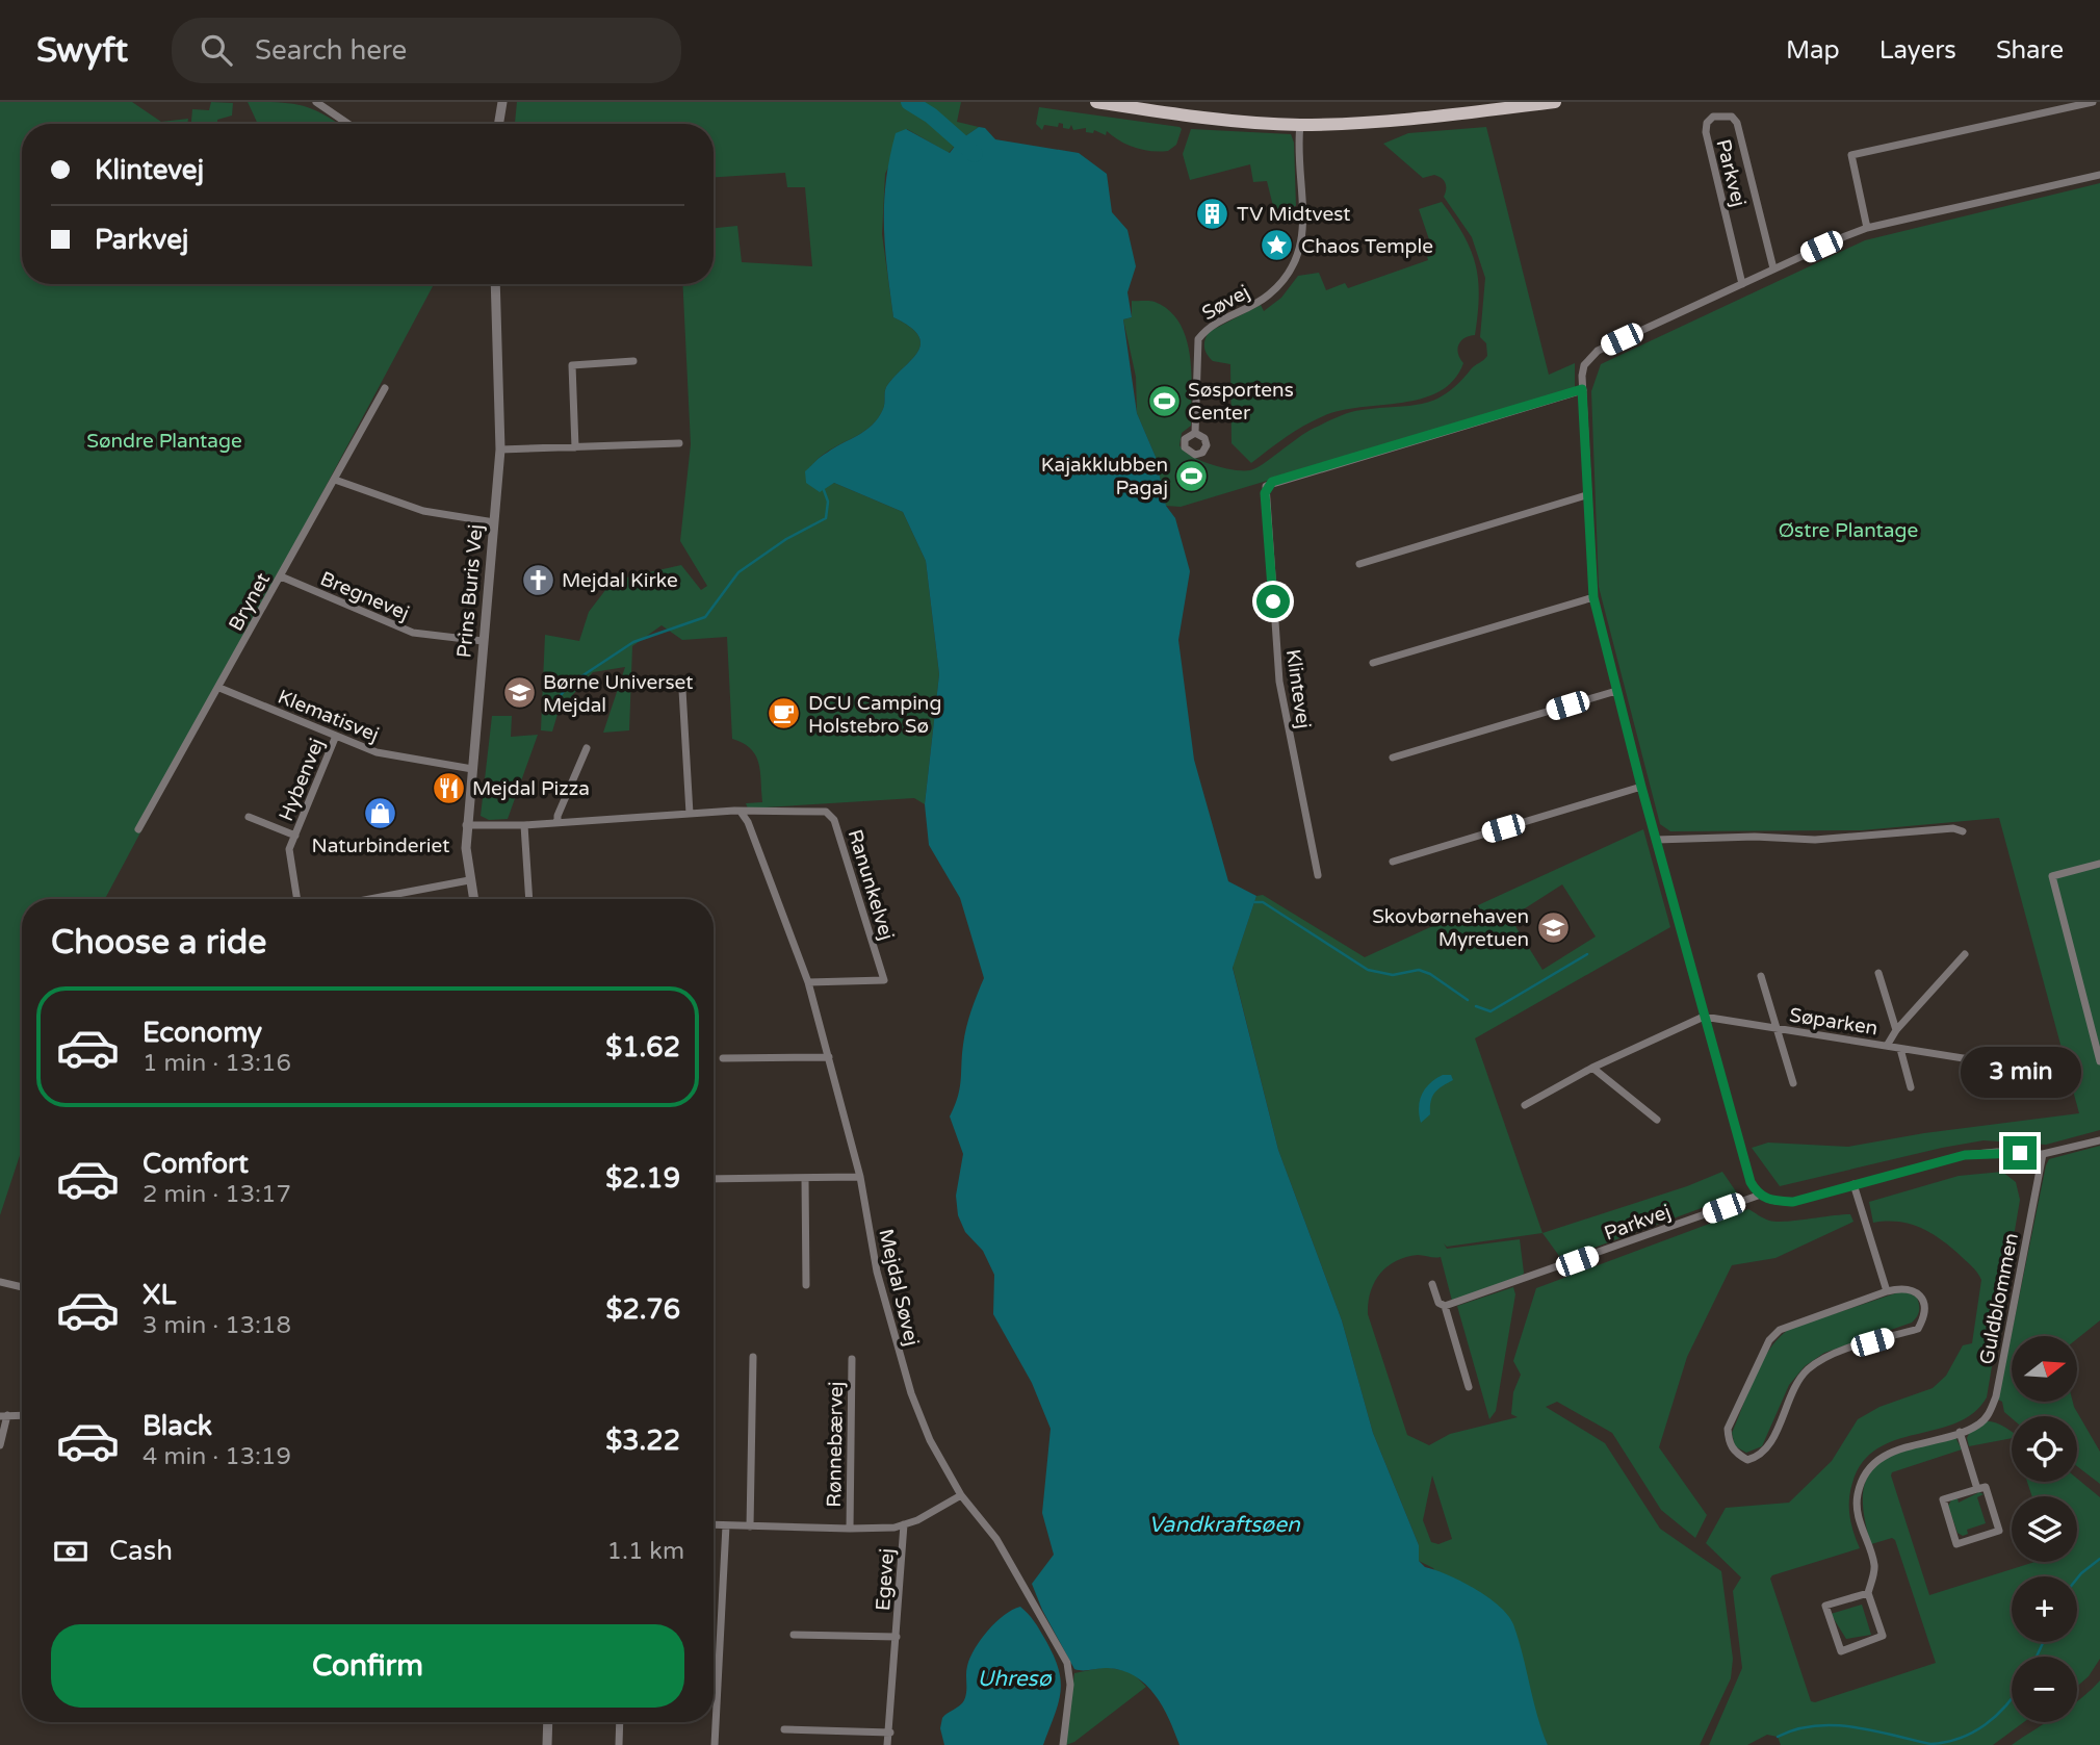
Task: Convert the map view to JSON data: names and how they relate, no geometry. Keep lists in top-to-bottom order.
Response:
{
  "streets": {
    "street": [
      "Parkvej",
      "Søvej",
      "Prins Buris Vej",
      "Bregnevej",
      "Brynet",
      "Klintevej",
      "Klematisvej",
      "Hybenvej",
      "Ranunkelvej",
      "Søparken",
      "Mejdal Søvej",
      "Guldblommen",
      "Rønnebærvej",
      "Egevej"
    ]
  },
  "crossings": [
    ["Parkvej", "Guldblommen"],
    ["Prins Buris Vej", "Bregnevej"],
    ["Prins Buris Vej", "Klematisvej"],
    ["Bregnevej", "Brynet"],
    ["Brynet", "Klematisvej"],
    ["Klematisvej", "Hybenvej"],
    ["Ranunkelvej", "Mejdal Søvej"],
    ["Mejdal Søvej", "Rønnebærvej"],
    ["Rønnebærvej", "Egevej"]
  ],
  "water": ["Vandkraftsøen", "Uhresø"],
  "parks": ["Søndre Plantage", "Østre Plantage"],
  "places": {
    "building": ["TV Midtvest"],
    "place": ["Chaos Temple"],
    "sports": ["Søsportens Center", "Kajakklubben Pagaj"],
    "church": ["Mejdal Kirke"],
    "school or university": ["Børne Universet Mejdal", "Skovbørnehaven Myretuen"],
    "cafe": ["DCU Camping Holstebro Sø"],
    "restaurant": ["Mejdal Pizza"],
    "shop": ["Naturbinderiet"]
  },
  "north": "right",
  "page": {
    "header": "Swyft",
    "search": "Search here",
    "nav": ["Map", "Layers", "Share"],
    "banner": ["Klintevej", "Parkvej"],
    "heading": "Choose a ride",
    "list": [
      {
        "name": "Economy",
        "note": "1 min · 13:16",
        "value": "$1.62"
      },
      {
        "name": "Comfort",
        "note": "2 min · 13:17",
        "value": "$2.19"
      },
      {
        "name": "XL",
        "note": "3 min · 13:18",
        "value": "$2.76"
      },
      {
        "name": "Black",
        "note": "4 min · 13:19",
        "value": "$3.22"
      }
    ],
    "bubble": "3 min",
    "map_buttons": ["+", "−"],
    "pay": ["Cash", "1.1 km"],
    "buttons": "Confirm"
  }
}
